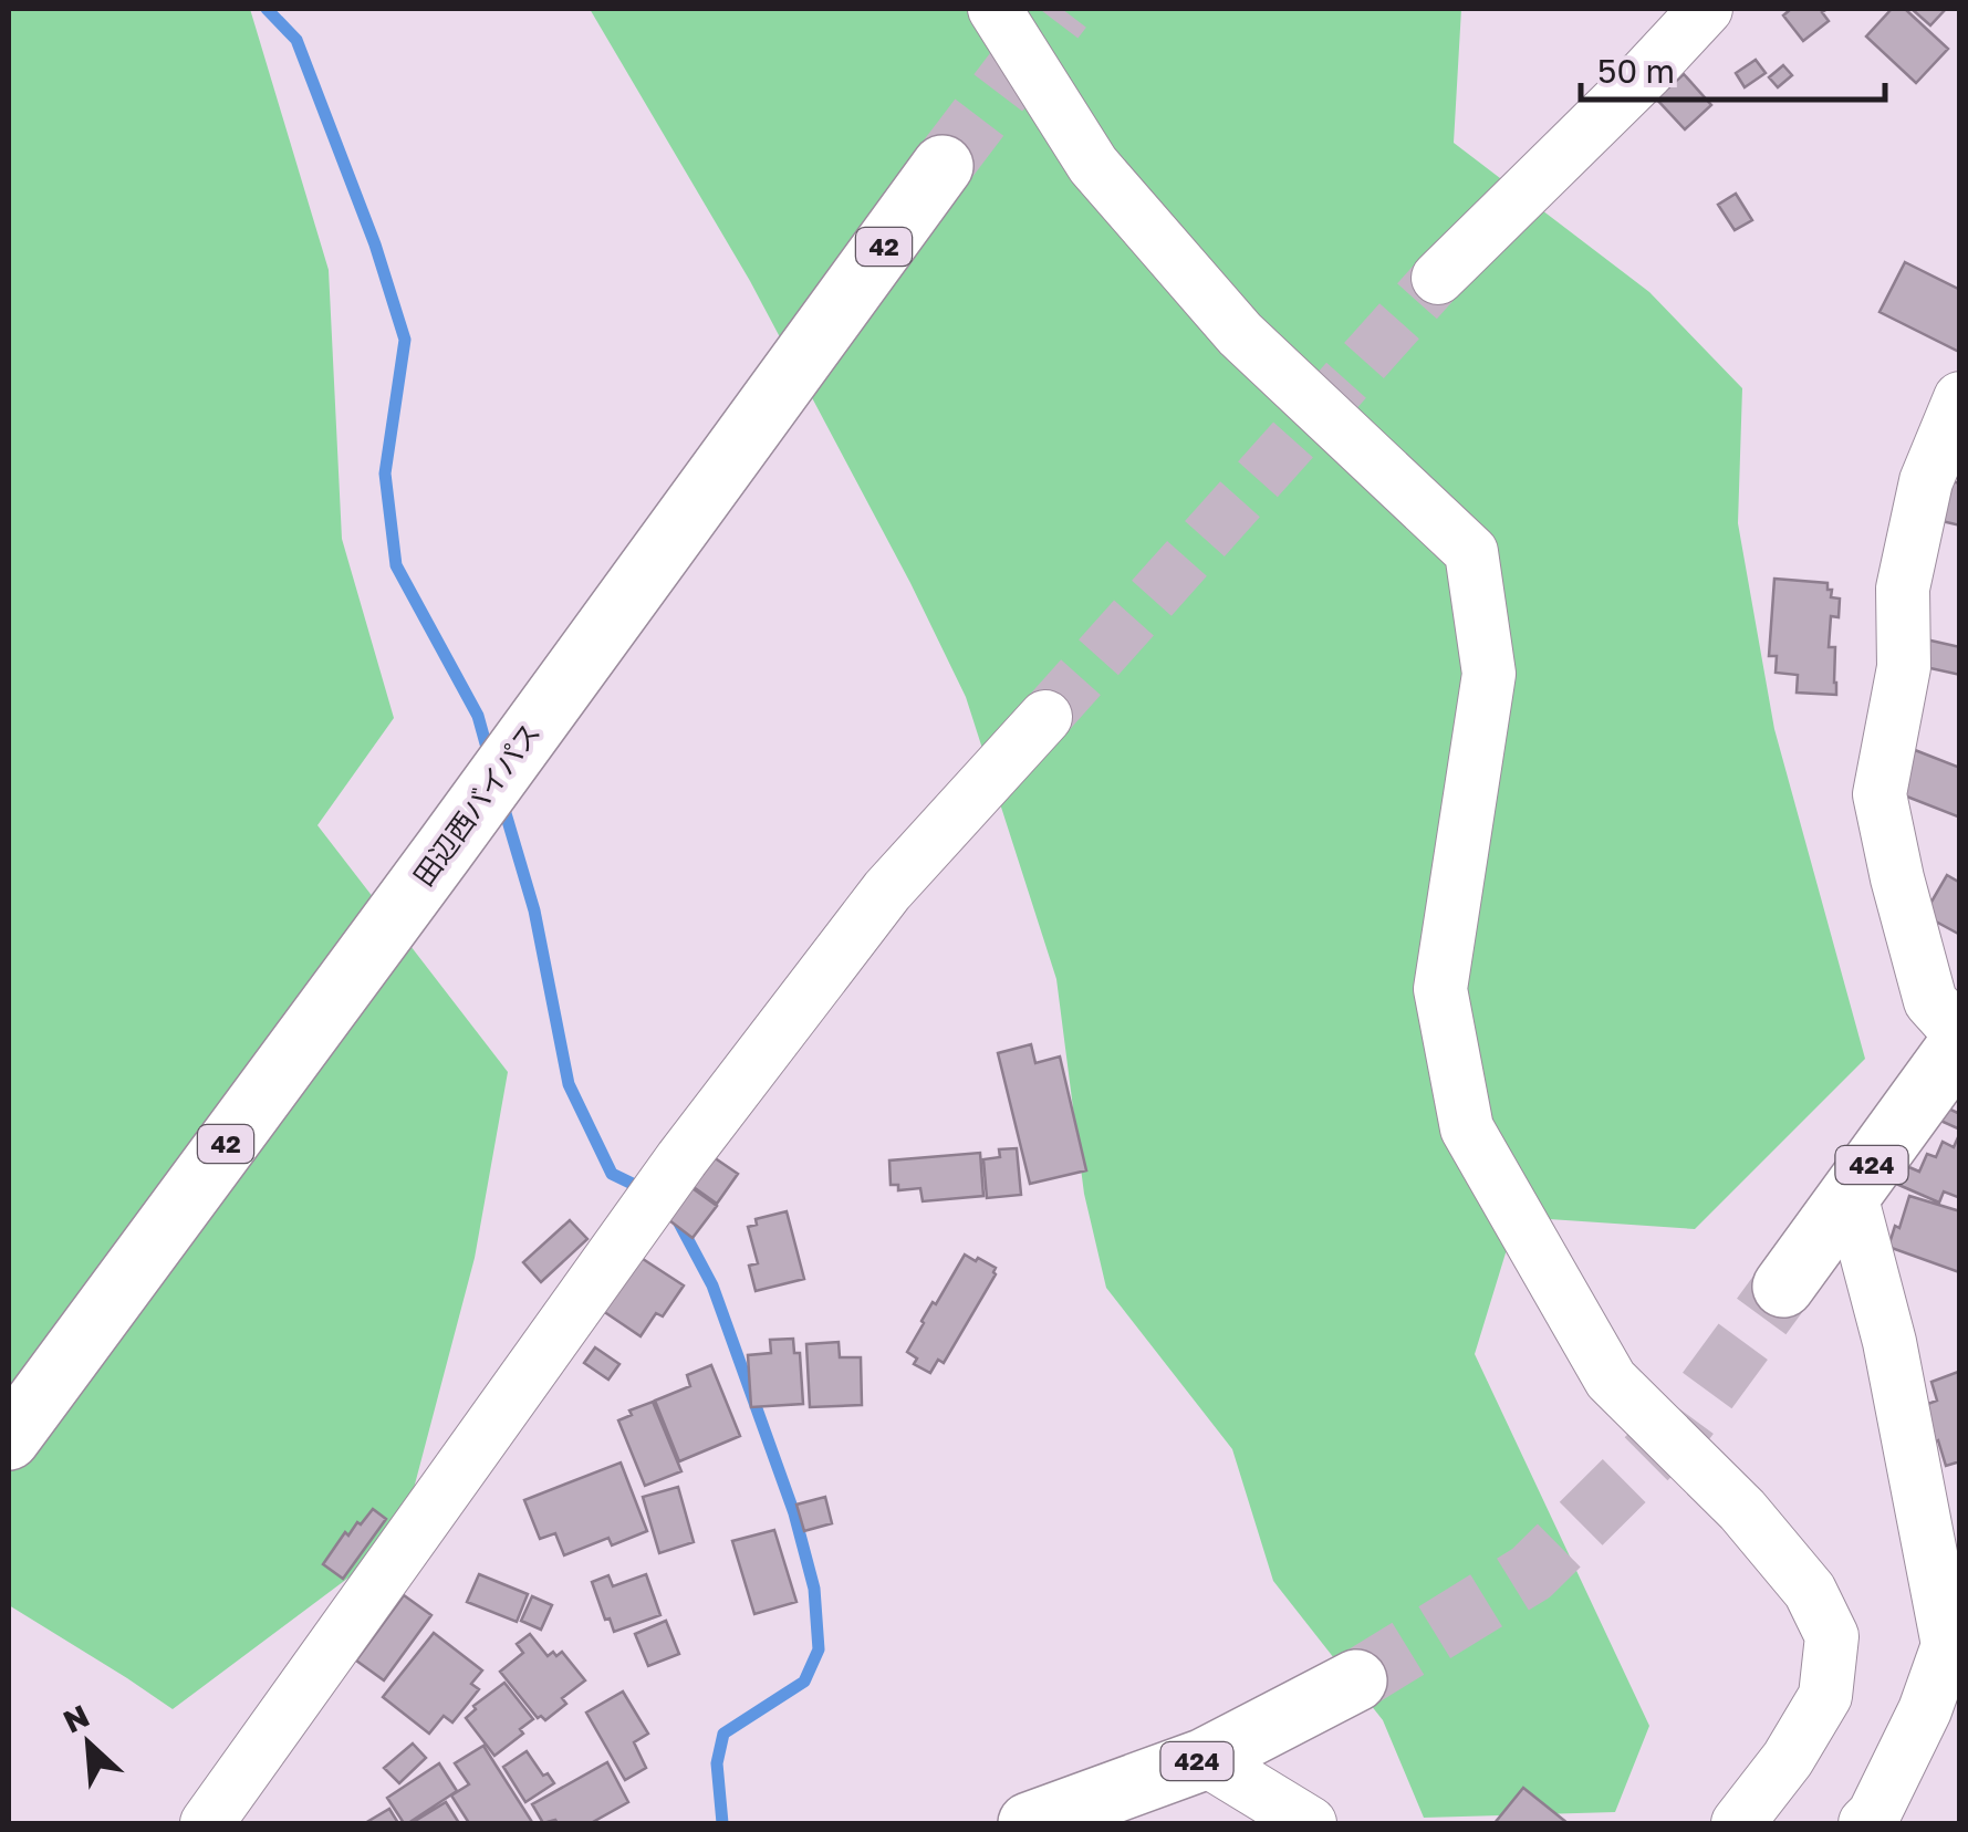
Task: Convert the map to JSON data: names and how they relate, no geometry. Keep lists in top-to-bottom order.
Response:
{
  "streets": {
    "highway": ["42", "田辺西バイパス", "424"]
  },
  "scale_bar": "50 m",
  "north": "top left"
}
